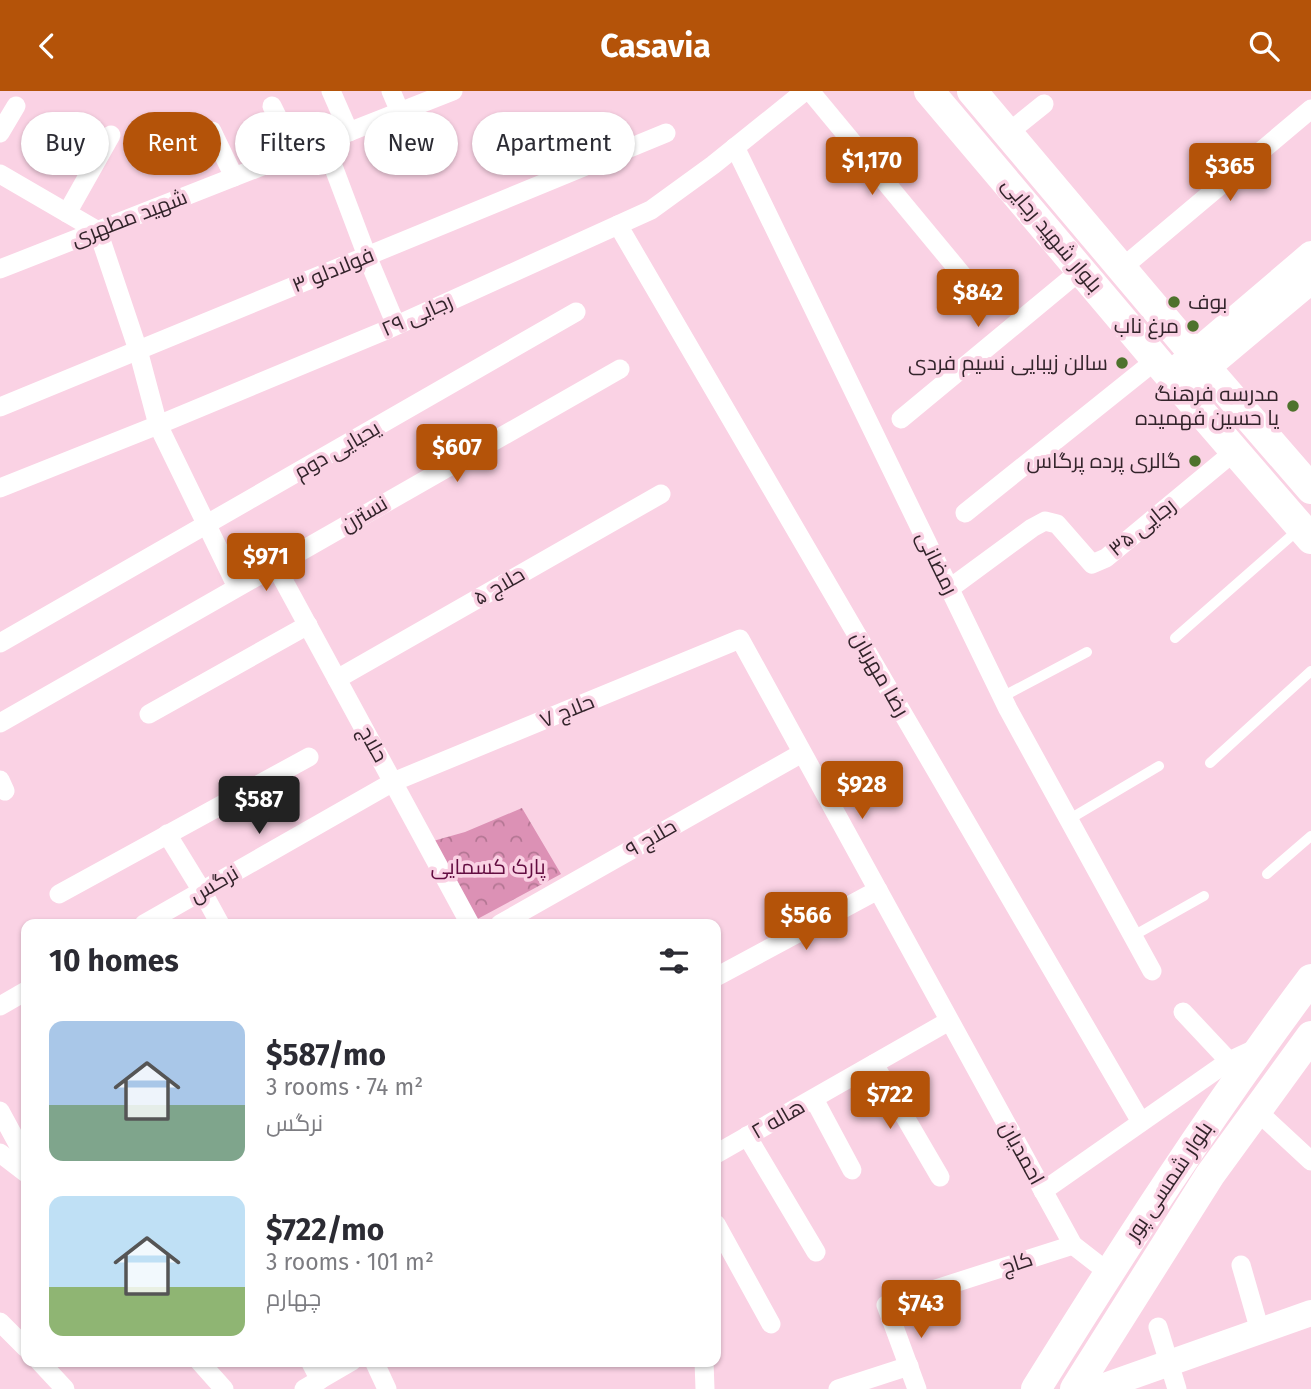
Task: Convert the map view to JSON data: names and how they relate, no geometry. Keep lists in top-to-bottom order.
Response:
{
  "streets": {
    "main road": ["بلوار شهید رجایی", "بلوار شمسی پور"],
    "street": [
      "شهید مطهری",
      "فولادلو ۳",
      "رجایی ۲۹",
      "یحیایی دوم",
      "نسترن",
      "رجایی ۳۵",
      "رمضانی",
      "حلاج ۵",
      "رضا مهربان",
      "حلاج ۷",
      "حلاج",
      "حلاج ۹",
      "نرگس",
      "هاله ۲",
      "احمدیان",
      "کاج"
    ]
  },
  "crossings": [
    ["بلوار شهید رجایی", "رجایی ۳۵"],
    ["رجایی ۲۹", "رمضانی"],
    ["رجایی ۲۹", "رضا مهربان"],
    ["نسترن", "حلاج"],
    ["رجایی ۳۵", "رمضانی"],
    ["حلاج ۵", "حلاج"],
    ["حلاج ۷", "حلاج"],
    ["حلاج ۷", "نرگس"],
    ["حلاج ۷", "احمدیان"],
    ["حلاج", "نرگس"],
    ["حلاج ۹", "احمدیان"],
    ["هاله ۲", "احمدیان"],
    ["احمدیان", "بلوار شمسی پور"],
    ["احمدیان", "کاج"]
  ],
  "parks": ["پارک کسمایی"],
  "places": [
    "بوف",
    "مرغ ناب",
    "سالن زیبایی نسیم فردی",
    "مدرسه فرهنگ یا حسین فهمیده",
    "گالری پرده پرگاس"
  ],
  "page": {
    "header": "Casavia",
    "chip": [
      "Buy",
      "Rent",
      "Filters",
      "New",
      "Apartment"
    ],
    "price": [
      "$1,170",
      "$365",
      "$842",
      "$607",
      "$971",
      "$928",
      "$587",
      "$566",
      "$722",
      "$743"
    ],
    "heading": "10 homes",
    "list": [
      {
        "name": "$587/mo",
        "note": "3 rooms · 74 m² · نرگس"
      },
      {
        "name": "$722/mo",
        "note": "3 rooms · 101 m² · چهارم"
      }
    ]
  }
}
